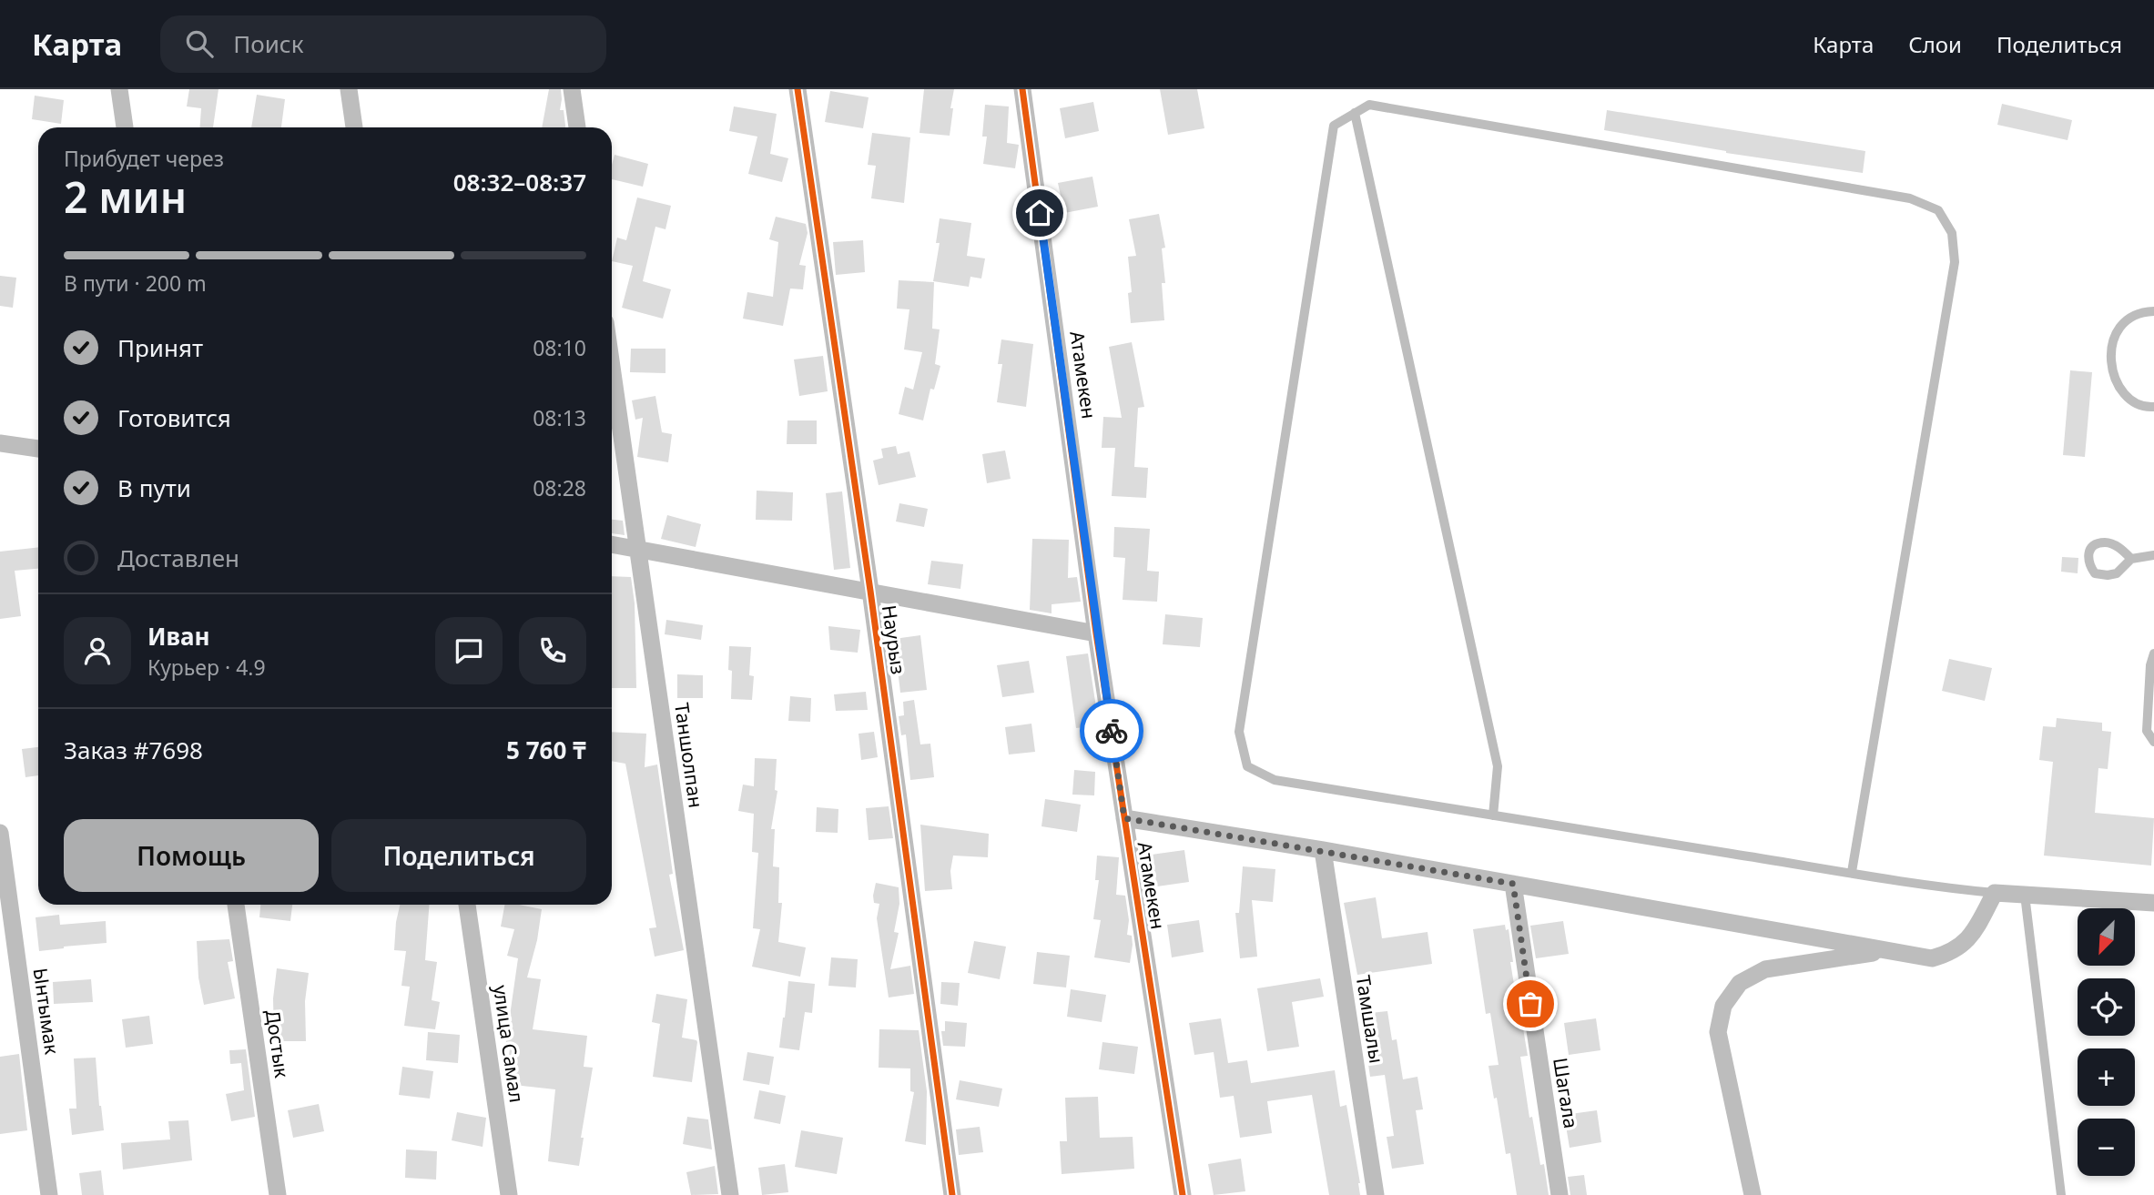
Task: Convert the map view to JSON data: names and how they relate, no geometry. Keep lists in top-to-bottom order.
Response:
{
  "streets": {
    "street": [
      "Атамекен",
      "Наурыз",
      "Таншолпан",
      "Ынтымак",
      "Тамшалы",
      "Достык",
      "улица Самал",
      "Шагала"
    ]
  },
  "north": "bottom left",
  "page": {
    "header": "Карта",
    "search": "Поиск",
    "nav": ["Карта", "Слои", "Поделиться"],
    "heading": ["2 мин", "Прибудет через", "08:32–08:37"],
    "panel": [
      "Иван",
      "Курьер · 4.9",
      "Заказ #7698",
      "5 760 ₸"
    ],
    "bar": "В пути · 200 m",
    "list": [
      ["Принят", "08:10"],
      ["Готовится", "08:13"],
      ["В пути", "08:28"],
      "Доставлен"
    ],
    "buttons": ["Помощь", "Поделиться"],
    "map_buttons": ["+", "−"]
  }
}
